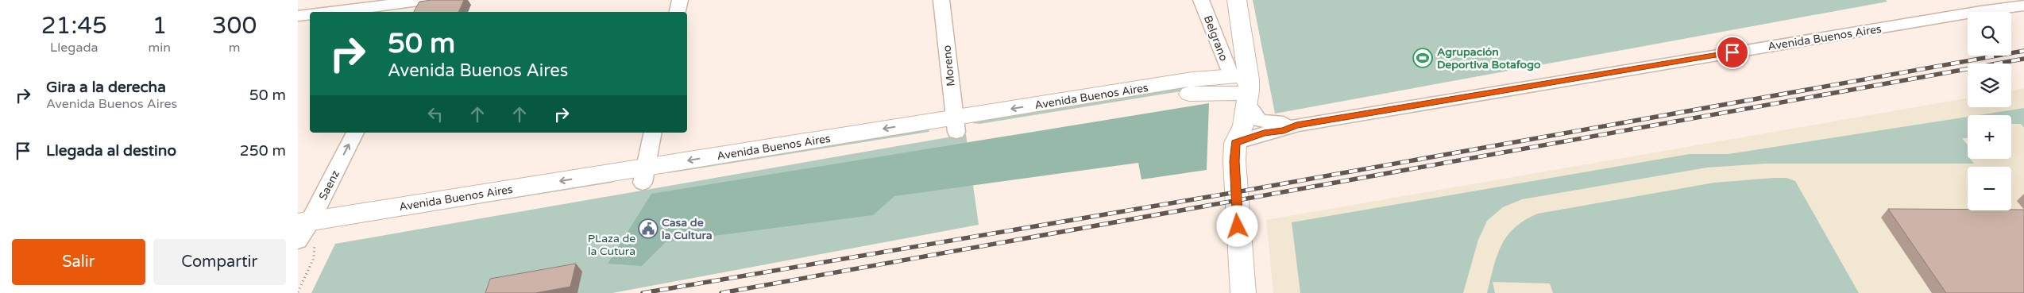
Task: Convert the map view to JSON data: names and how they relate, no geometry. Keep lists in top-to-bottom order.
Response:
{
  "streets": {
    "main road": ["Avenida Buenos Aires"],
    "street": ["Belgrano", "Moreno", "Saenz"]
  },
  "crossings": [
    ["Avenida Buenos Aires", "Belgrano"],
    ["Avenida Buenos Aires", "Moreno"],
    ["Avenida Buenos Aires", "Saenz"]
  ],
  "one_way": ["Saenz"],
  "parks": ["PLaza de la Cutura"],
  "places": {
    "sports": ["Agrupación Deportiva Botafogo"],
    "public building": ["Casa de la Cultura"]
  },
  "page": {
    "eta": [
      "21:45",
      "Llegada",
      "1",
      "min",
      "300",
      "m"
    ],
    "map_buttons": ["+", "−"],
    "turn": ["50 m", "Avenida Buenos Aires"],
    "list": [
      {
        "name": "Gira a la derecha",
        "note": "Avenida Buenos Aires",
        "value": "50 m"
      },
      {
        "name": "Llegada al destino",
        "value": "250 m"
      }
    ],
    "buttons": ["Salir", "Compartir"]
  }
}
